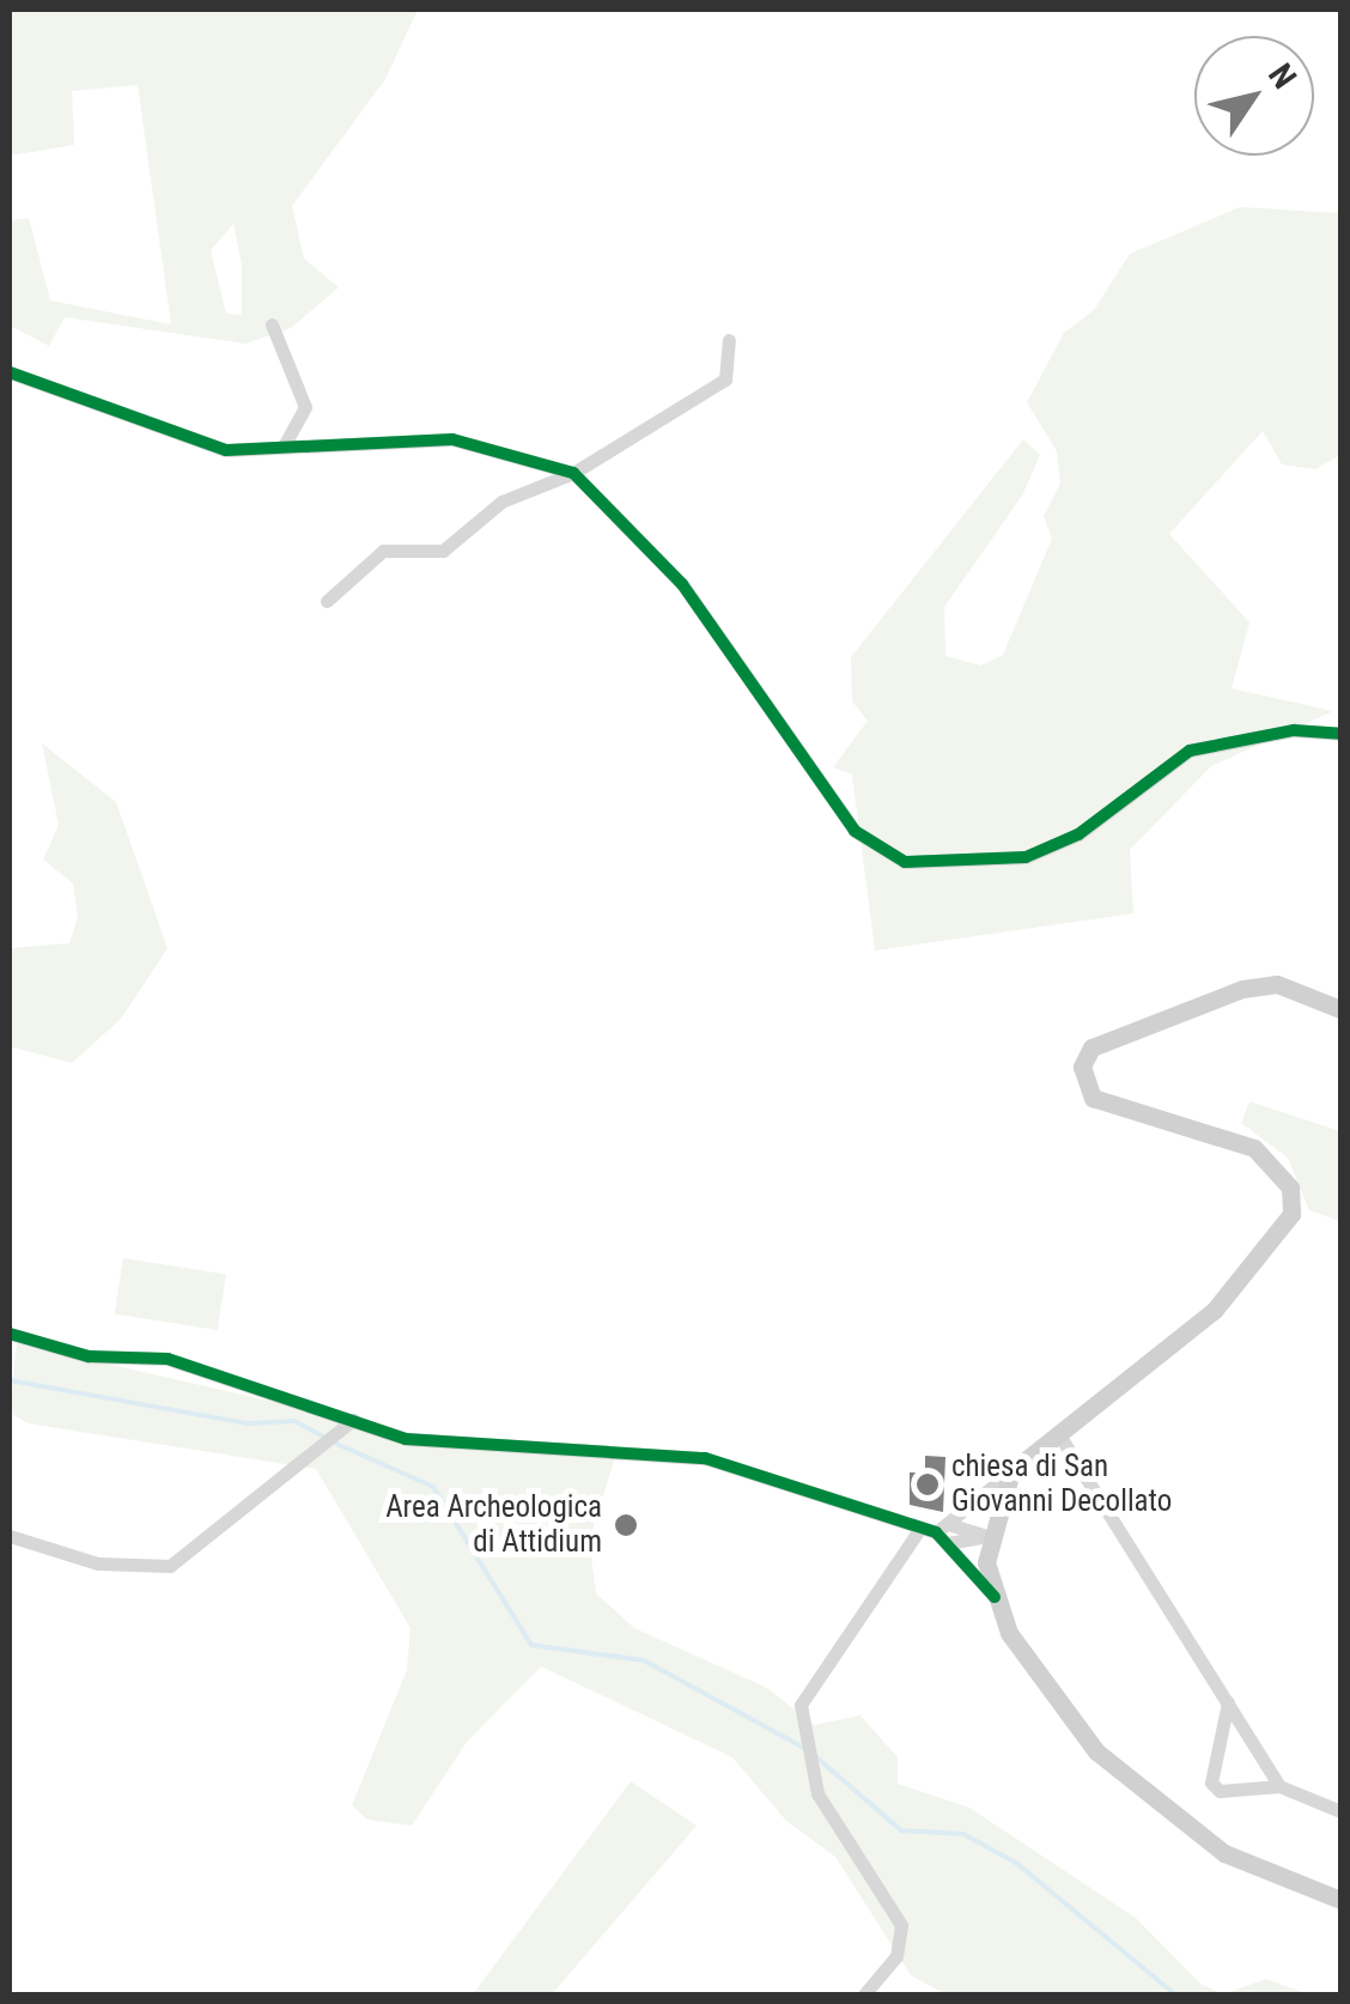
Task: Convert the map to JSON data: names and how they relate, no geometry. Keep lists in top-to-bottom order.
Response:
{
  "places": ["chiesa di San Giovanni Decollato", "Area Archeologica di Attidium"],
  "north": "top right"
}
